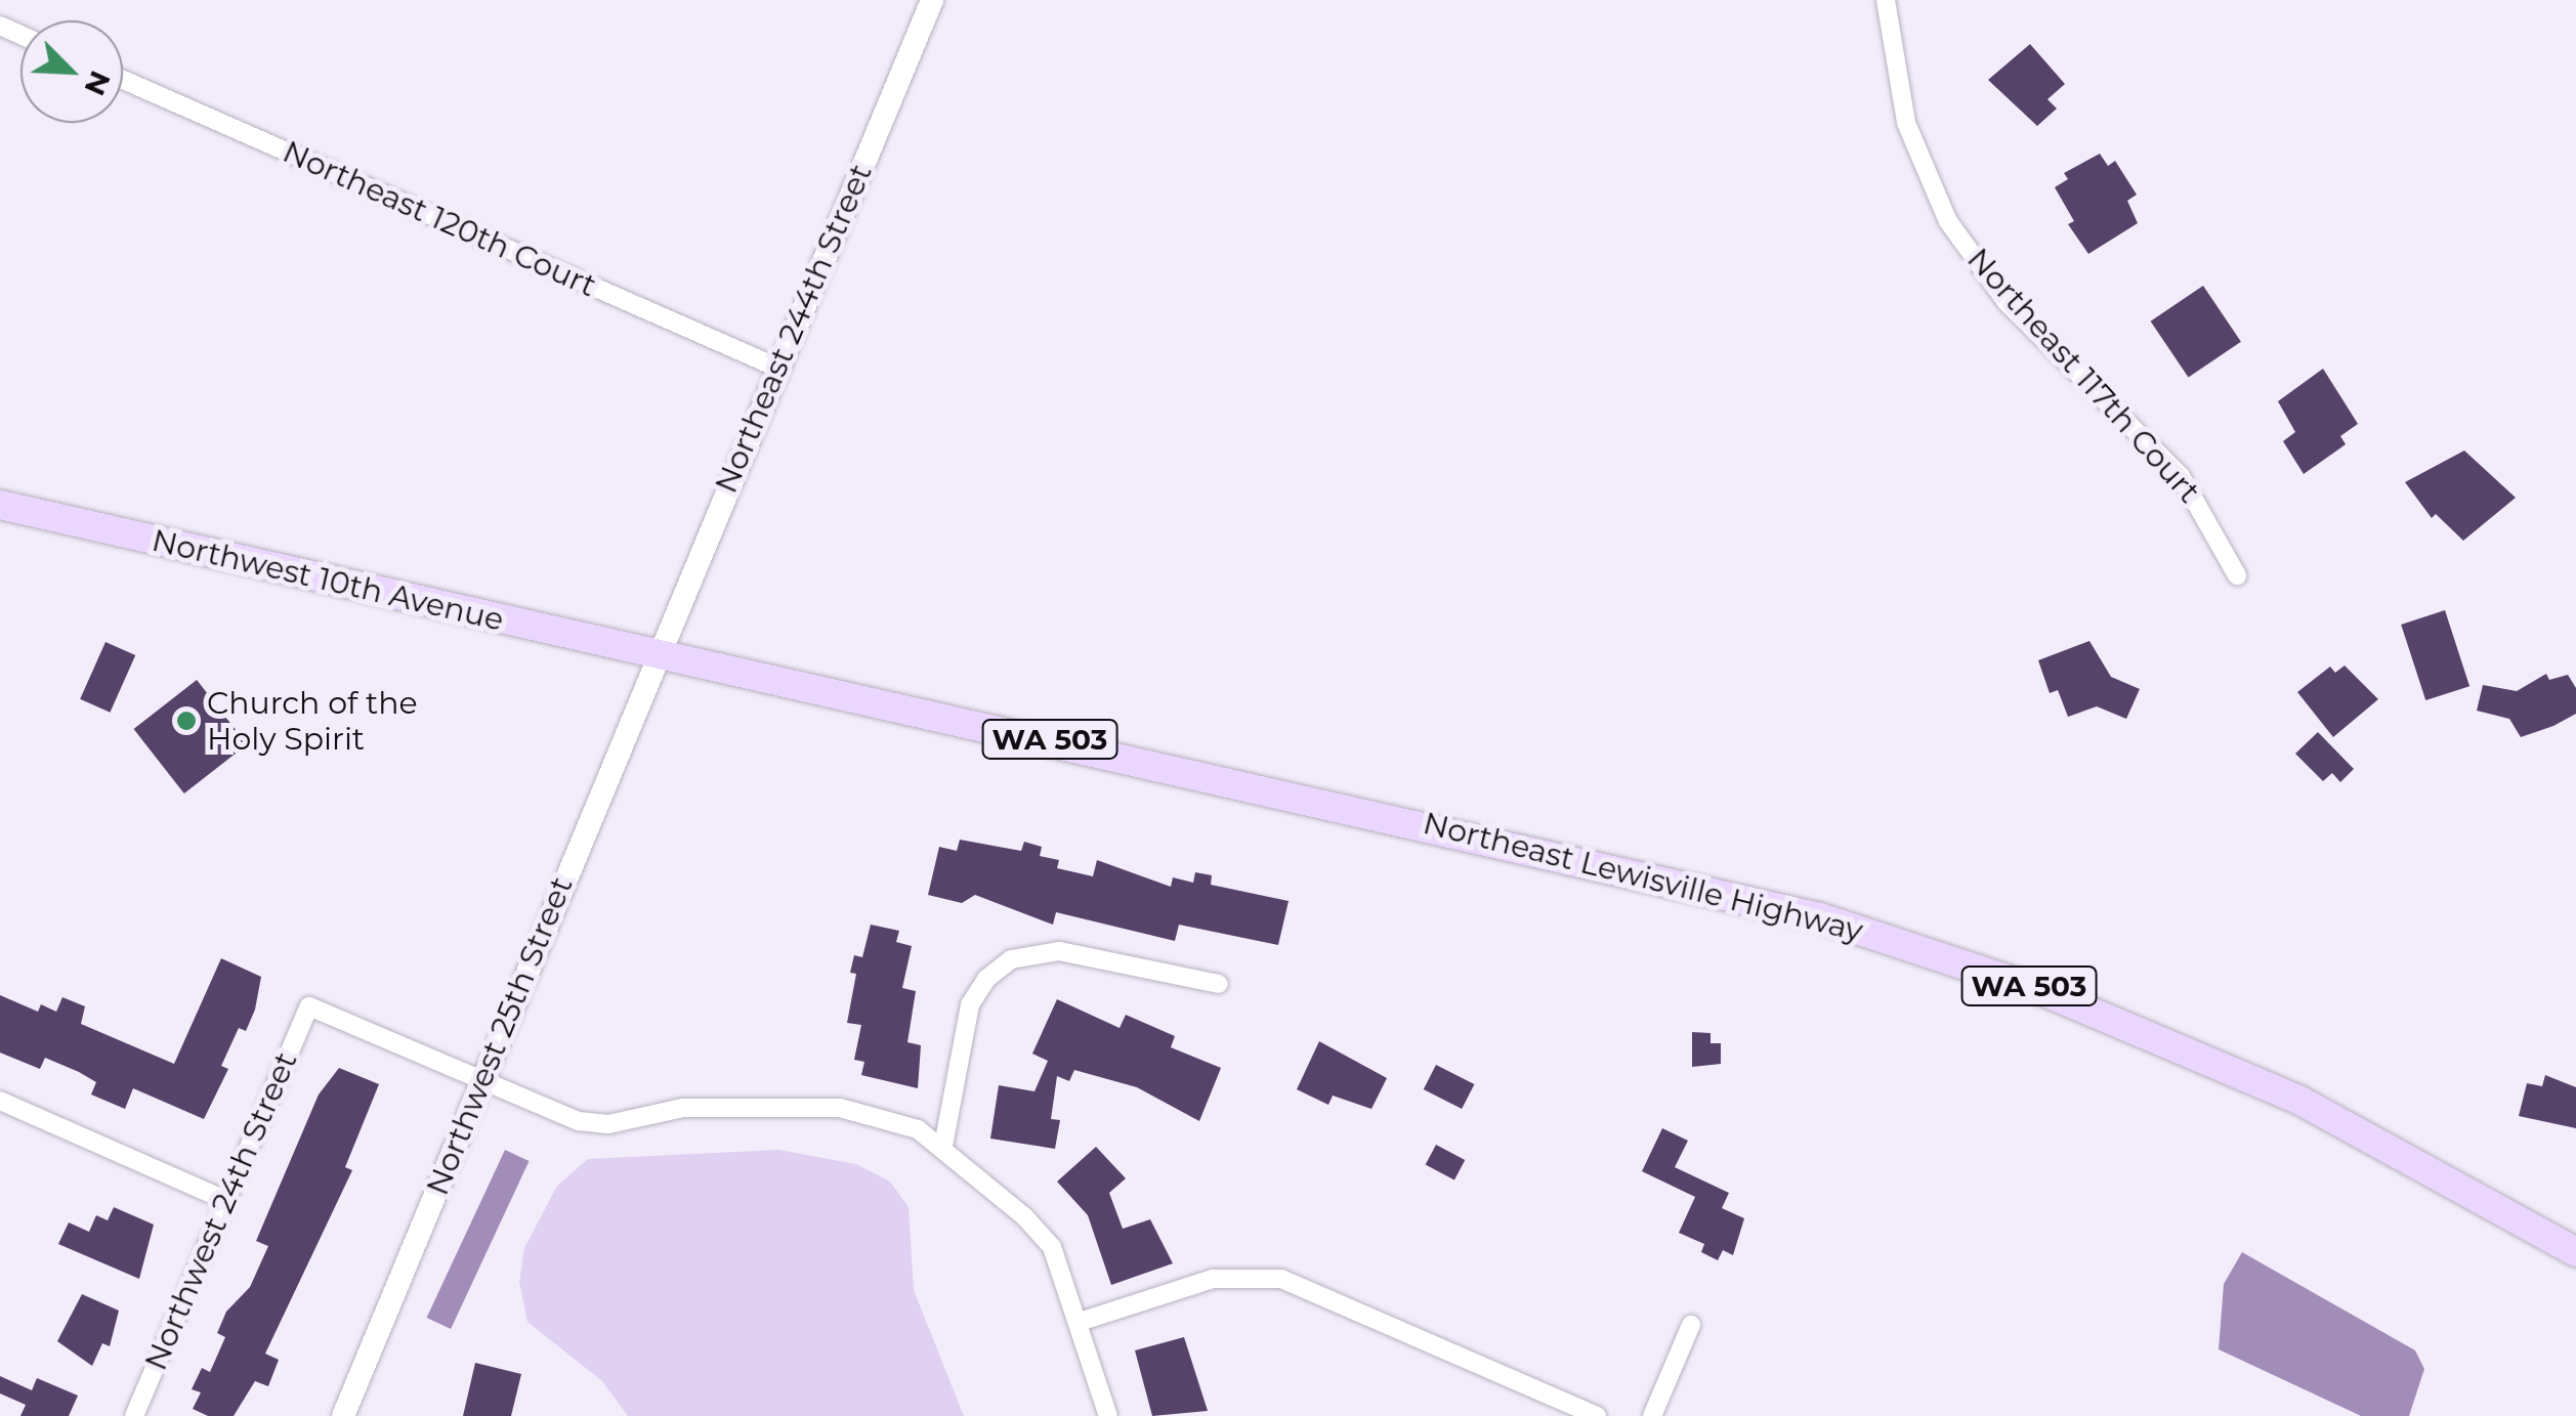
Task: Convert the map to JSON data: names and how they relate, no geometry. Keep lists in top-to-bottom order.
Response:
{
  "streets": {
    "main road": ["Northwest 10th Avenue", "WA 503", "Northeast Lewisville Highway"],
    "street": [
      "Northeast 120th Court",
      "Northeast 244th Street",
      "Northeast 117th Court",
      "Northwest 25th Street",
      "Northwest 24th Street"
    ]
  },
  "crossings": [
    ["Northeast 120th Court", "Northeast 244th Street"],
    ["Northeast 244th Street", "Northwest 10th Avenue"],
    ["Northeast 244th Street", "Northeast Lewisville Highway"],
    ["Northeast 244th Street", "Northwest 25th Street"],
    ["Northwest 10th Avenue", "Northeast Lewisville Highway"],
    ["Northwest 10th Avenue", "Northwest 25th Street"],
    ["Northeast Lewisville Highway", "Northwest 25th Street"],
    ["Northwest 25th Street", "Northwest 24th Street"]
  ],
  "places": ["Church of the Holy Spirit"],
  "north": "bottom right"
}
